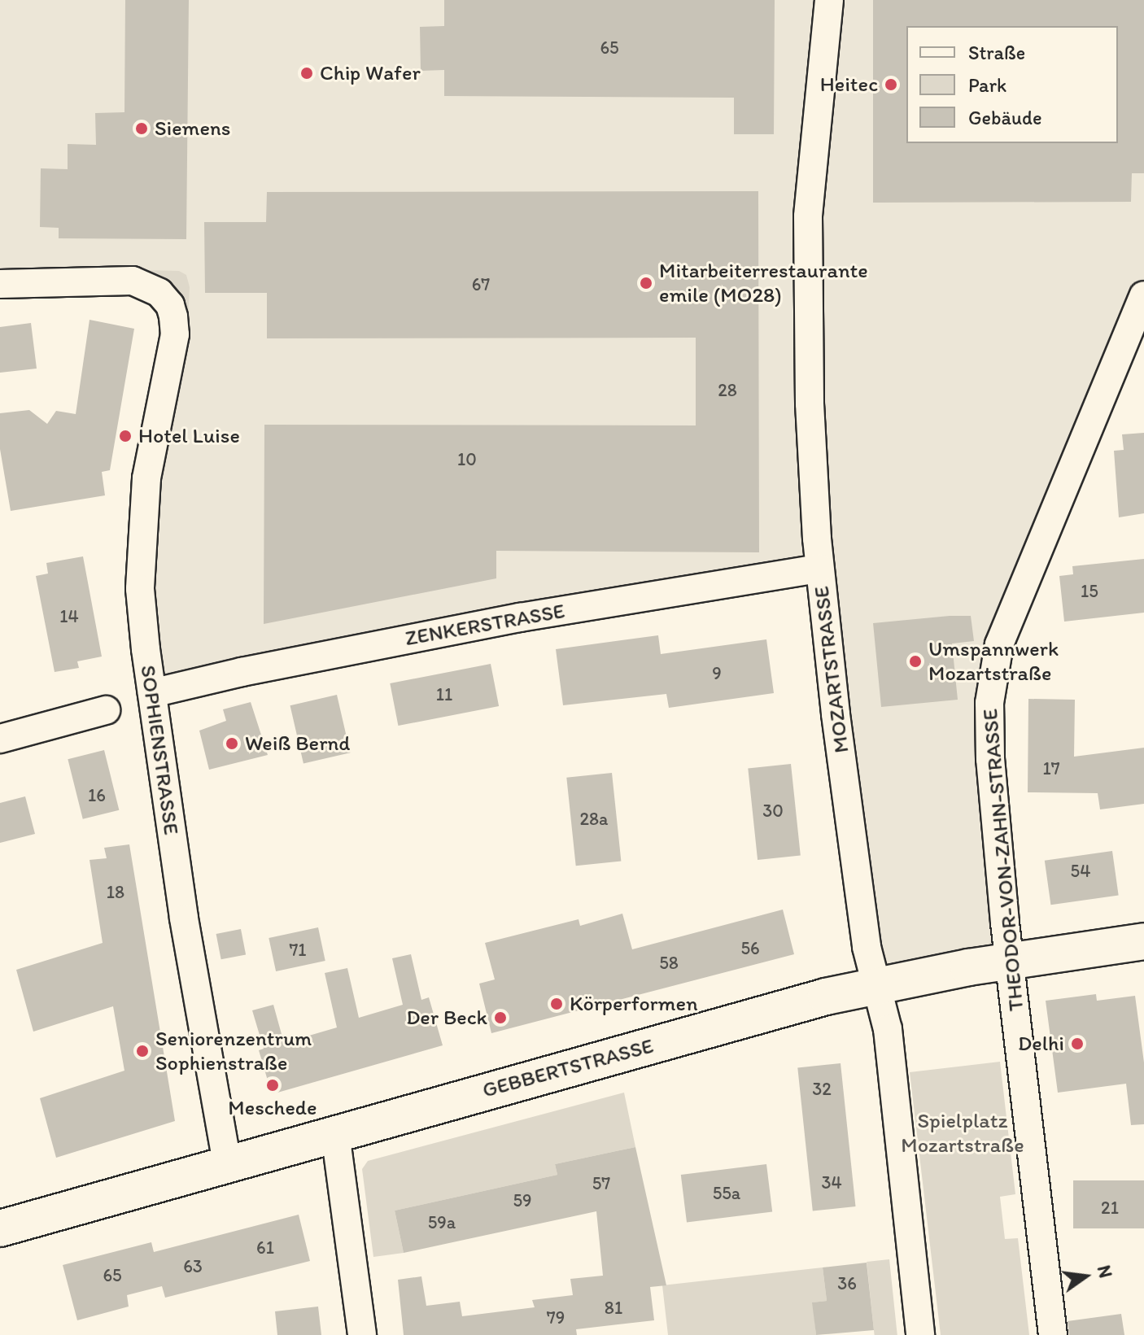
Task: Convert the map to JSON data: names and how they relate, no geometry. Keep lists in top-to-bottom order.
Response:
{
  "streets": {
    "street": [
      "ZENKERSTRASSE",
      "MOZARTSTRASSE",
      "SOPHIENSTRASSE",
      "THEODOR-VON-ZAHN-STRASSE",
      "GEBBERTSTRASSE"
    ]
  },
  "crossings": [
    ["ZENKERSTRASSE", "MOZARTSTRASSE"],
    ["ZENKERSTRASSE", "SOPHIENSTRASSE"],
    ["MOZARTSTRASSE", "GEBBERTSTRASSE"],
    ["SOPHIENSTRASSE", "GEBBERTSTRASSE"],
    ["THEODOR-VON-ZAHN-STRASSE", "GEBBERTSTRASSE"]
  ],
  "parks": ["Spielplatz Mozartstraße"],
  "places": [
    "Chip Wafer",
    "Heitec",
    "Siemens",
    "Mitarbeiterrestaurante emile (MO28)",
    "Hotel Luise",
    "Umspannwerk Mozartstraße",
    "Weiß Bernd",
    "Körperformen",
    "Der Beck",
    "Delhi",
    "Seniorenzentrum Sophienstraße",
    "Meschede"
  ],
  "house_numbers": [
    "65",
    "67",
    "28",
    "10",
    "15",
    "14",
    "9",
    "11",
    "17",
    "16",
    "30",
    "28a",
    "54",
    "18",
    "56",
    "71",
    "58",
    "32",
    "34",
    "57",
    "55a",
    "59",
    "21",
    "59a",
    "61",
    "63",
    "65",
    "36",
    "81",
    "79"
  ],
  "legend": ["Straße", "Park", "Gebäude"],
  "north": "right"
}
